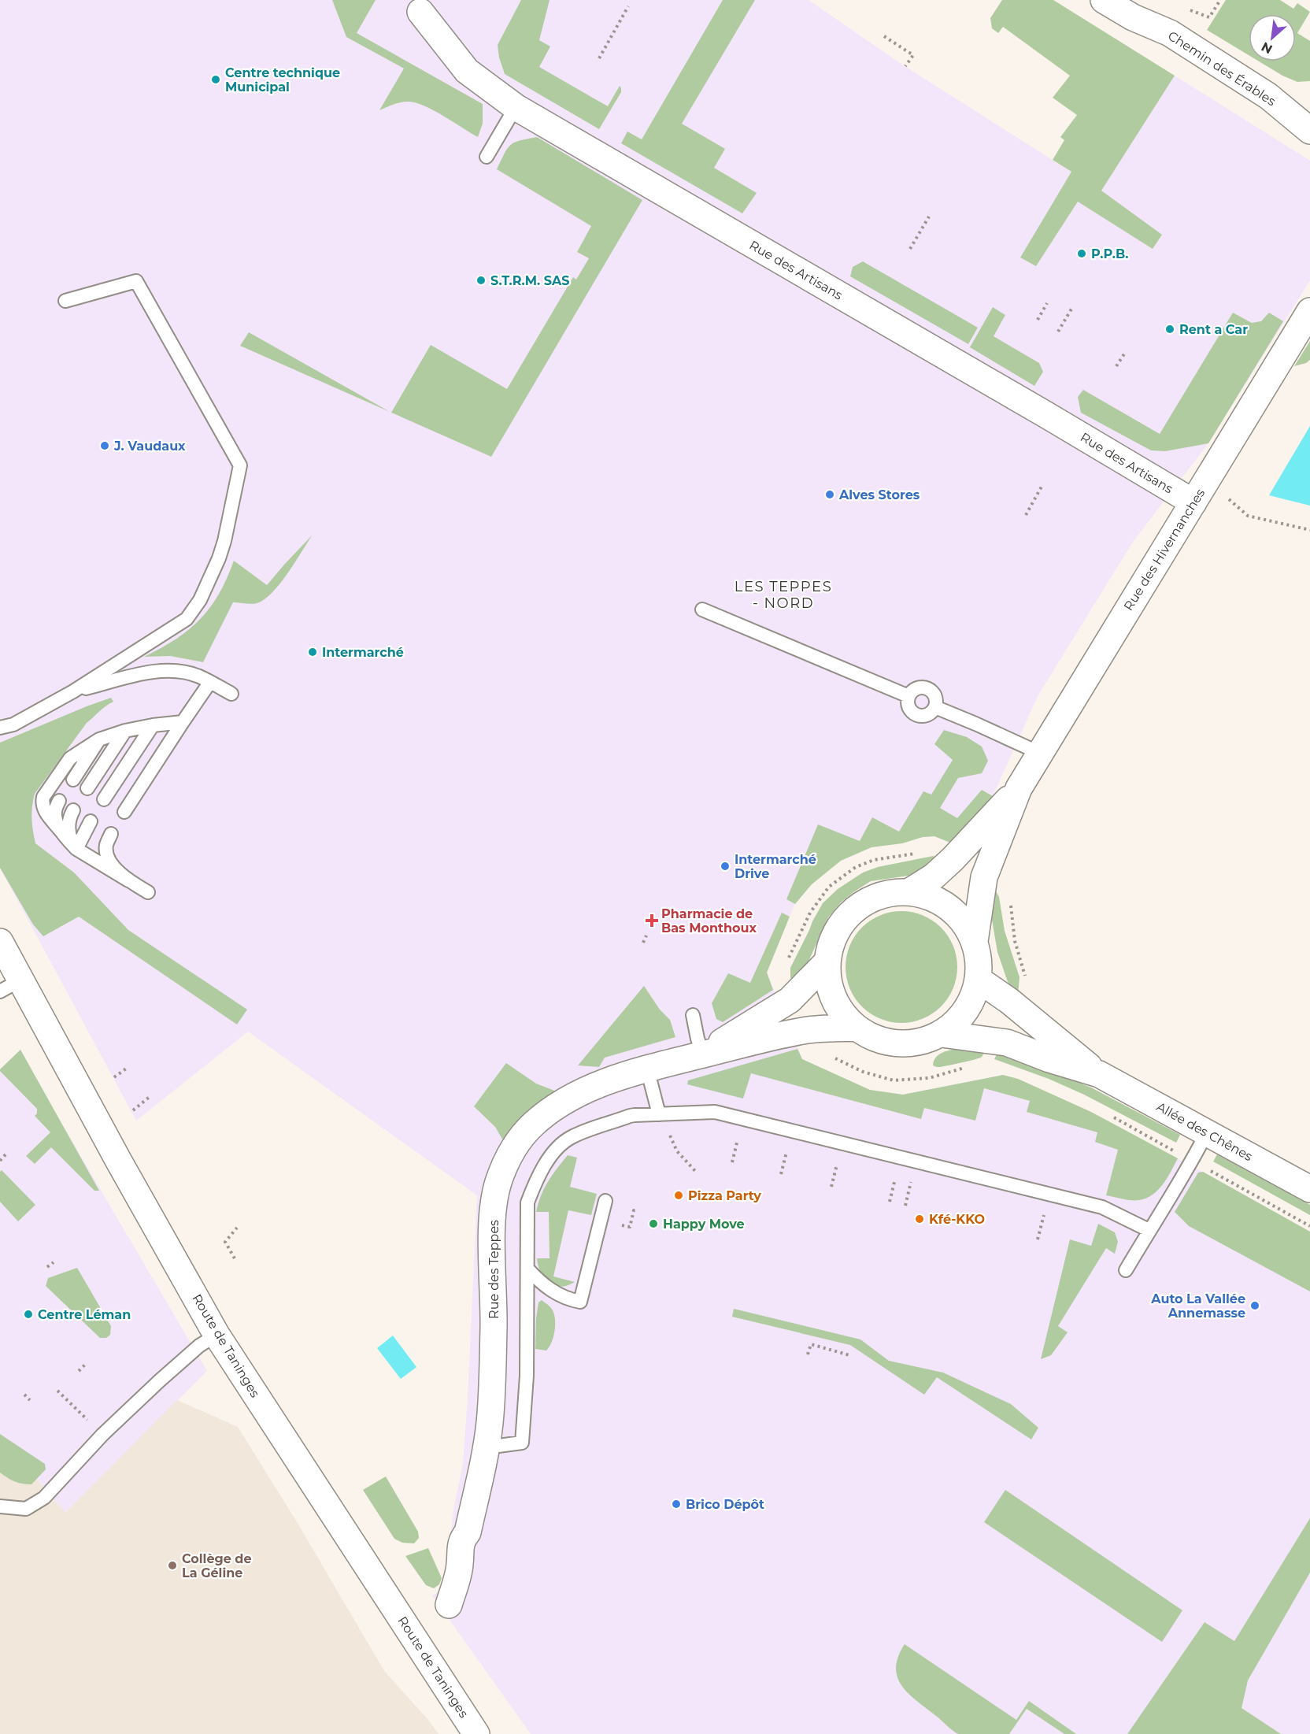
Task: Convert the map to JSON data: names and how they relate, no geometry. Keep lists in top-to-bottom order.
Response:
{
  "streets": {
    "street": [
      "Chemin des Érables",
      "Rue des Artisans",
      "Rue des Hivernanches",
      "Allée des Chênes",
      "Rue des Teppes",
      "Route de Taninges"
    ]
  },
  "crossings": [
    ["Rue des Artisans", "Rue des Hivernanches"],
    ["Rue des Hivernanches", "Allée des Chênes"],
    ["Rue des Hivernanches", "Rue des Teppes"],
    ["Allée des Chênes", "Rue des Teppes"]
  ],
  "districts": ["LES TEPPES - NORD"],
  "places": {
    "other": [
      "Centre technique Municipal",
      "P.P.B.",
      "S.T.R.M. SAS",
      "Rent a Car",
      "J. Vaudaux",
      "Alves Stores",
      "Intermarché",
      "Intermarché Drive",
      "Pizza Party",
      "Kfé-KKO",
      "Happy Move",
      "Auto La Vallée Annemasse",
      "Centre Léman",
      "Brico Dépôt",
      "Collège de La Géline"
    ],
    "health": ["Pharmacie de Bas Monthoux"]
  },
  "north": "bottom left"
}
